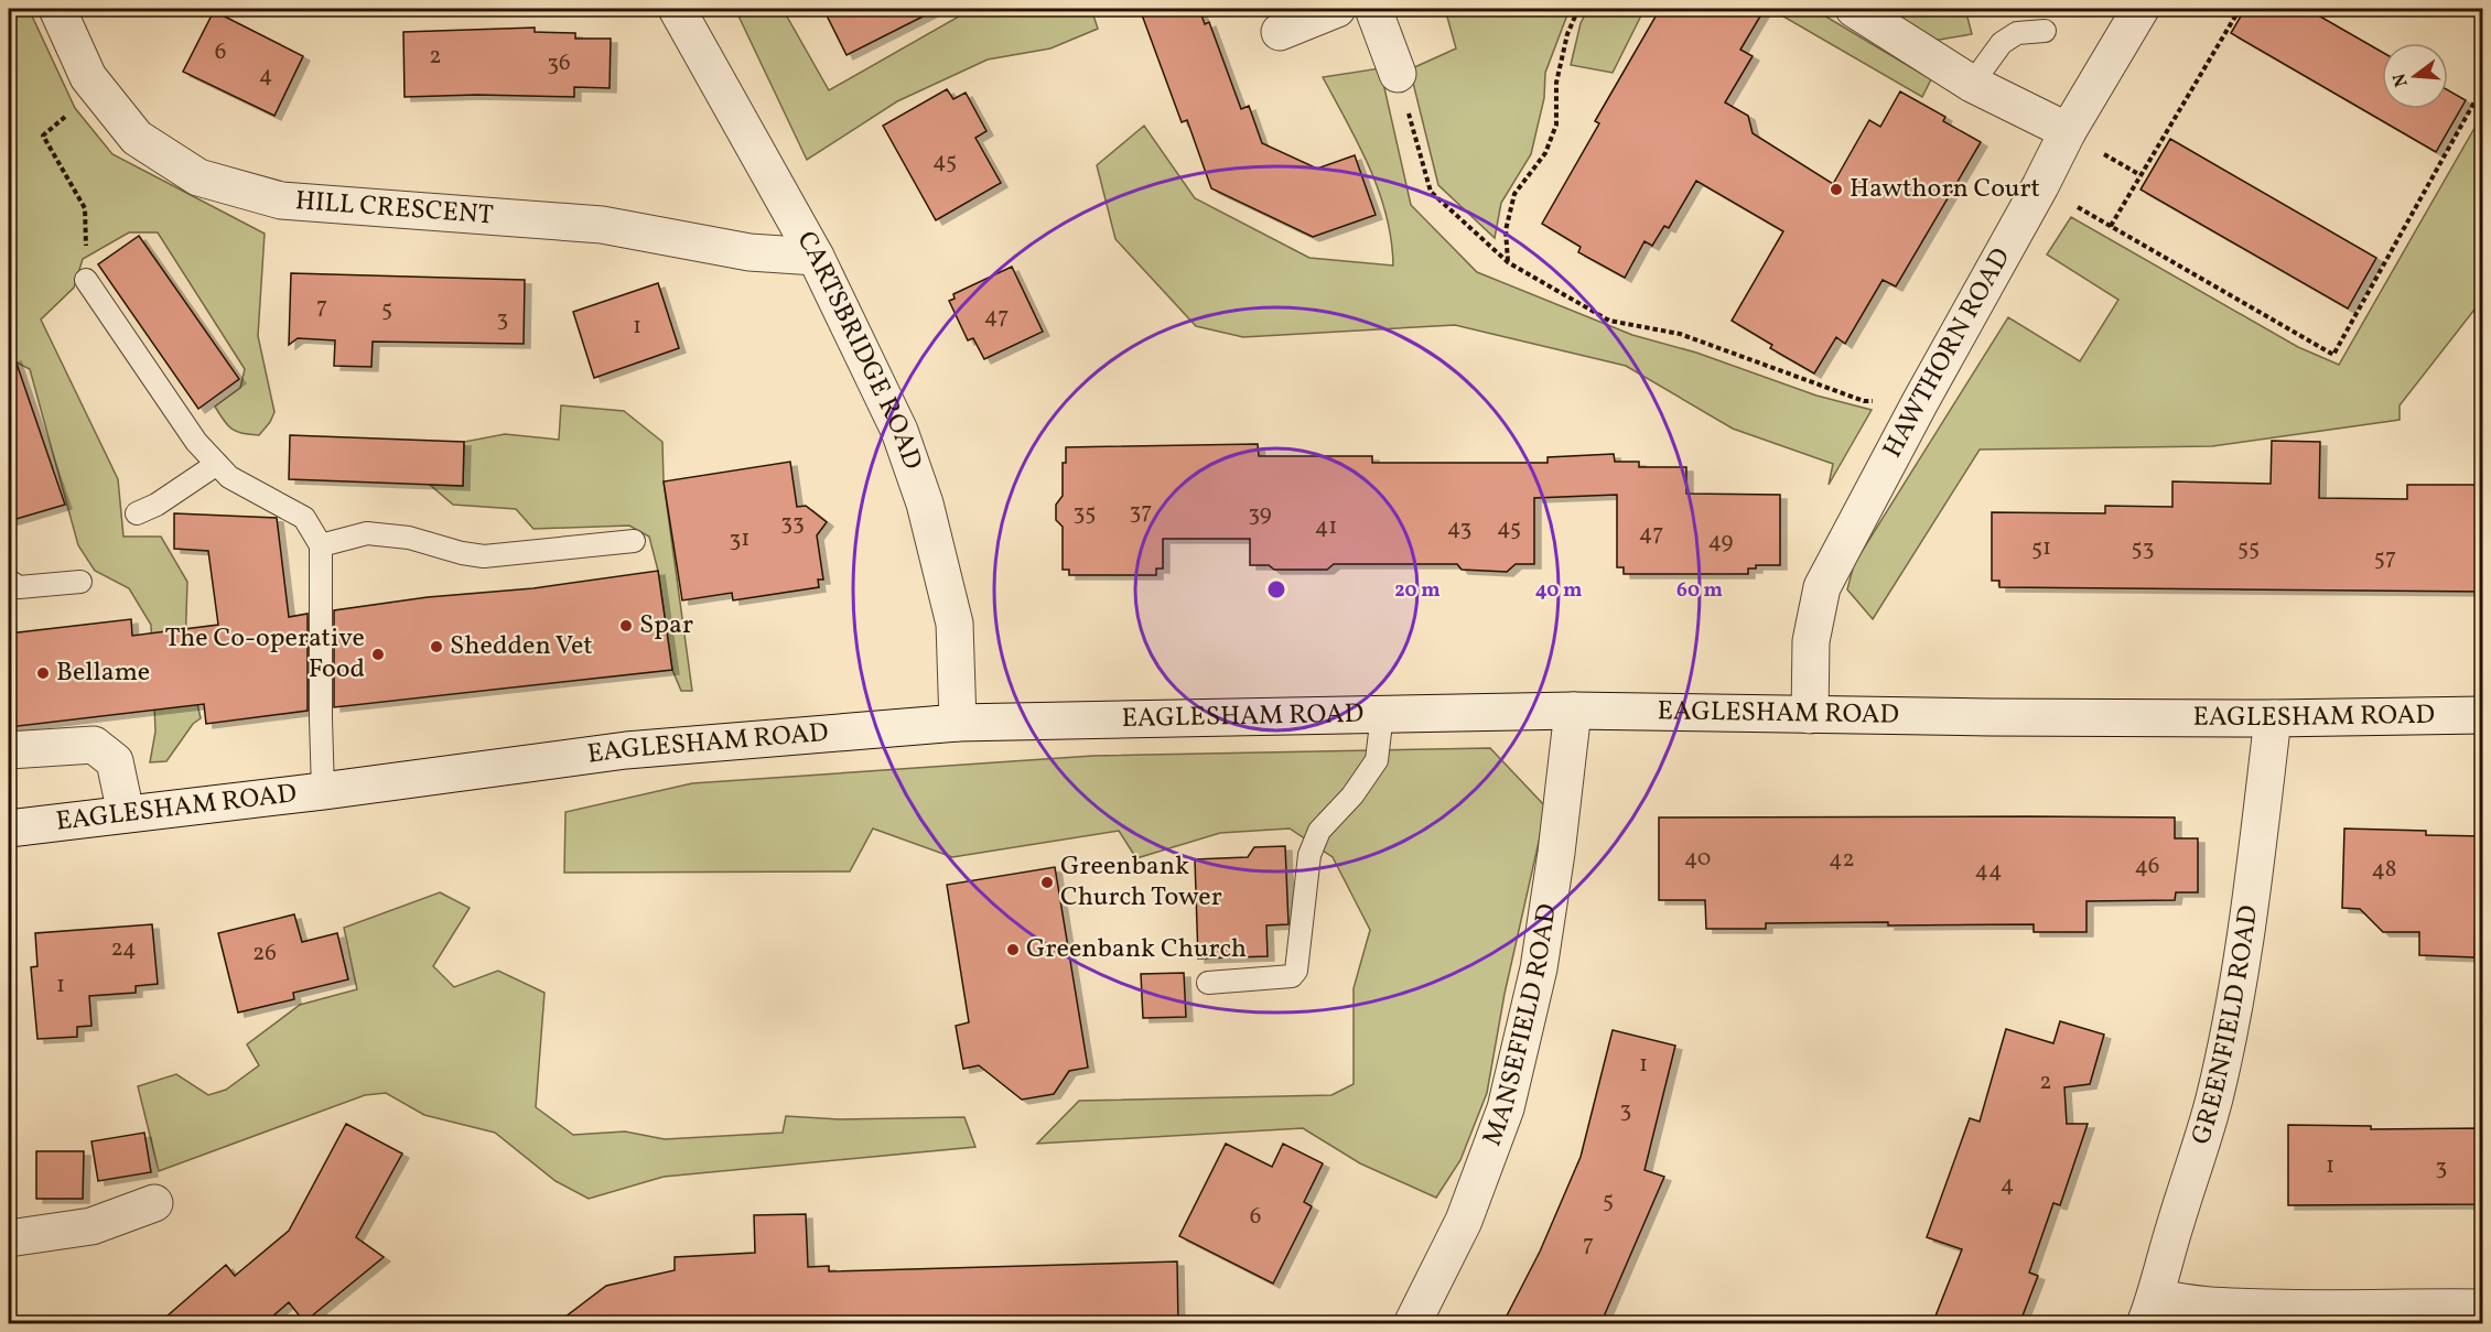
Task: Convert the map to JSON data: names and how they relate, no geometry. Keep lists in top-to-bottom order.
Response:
{
  "streets": {
    "street": [
      "HILL CRESCENT",
      "CARTSBRIDGE ROAD",
      "HAWTHORN ROAD",
      "EAGLESHAM ROAD",
      "MANSEFIELD ROAD",
      "GREENFIELD ROAD"
    ]
  },
  "crossings": [
    ["HILL CRESCENT", "CARTSBRIDGE ROAD"],
    ["CARTSBRIDGE ROAD", "EAGLESHAM ROAD"],
    ["HAWTHORN ROAD", "EAGLESHAM ROAD"],
    ["EAGLESHAM ROAD", "MANSEFIELD ROAD"],
    ["EAGLESHAM ROAD", "GREENFIELD ROAD"]
  ],
  "places": [
    "Hawthorn Court",
    "Spar",
    "Shedden Vet",
    "The Co-operative Food",
    "Bellame",
    "Greenbank Church Tower",
    "Greenbank Church"
  ],
  "house_numbers": [
    "6",
    "2",
    "36",
    "4",
    "45",
    "7",
    "5",
    "47",
    "3",
    "1",
    "37",
    "35",
    "39",
    "33",
    "41",
    "43",
    "45",
    "47",
    "31",
    "49",
    "51",
    "53",
    "55",
    "57",
    "40",
    "42",
    "46",
    "48",
    "44",
    "24",
    "26",
    "1",
    "1",
    "2",
    "3",
    "1",
    "3",
    "4",
    "5",
    "6",
    "7"
  ],
  "north": "left",
  "rings": ["20 m", "40 m", "60 m"]
}
